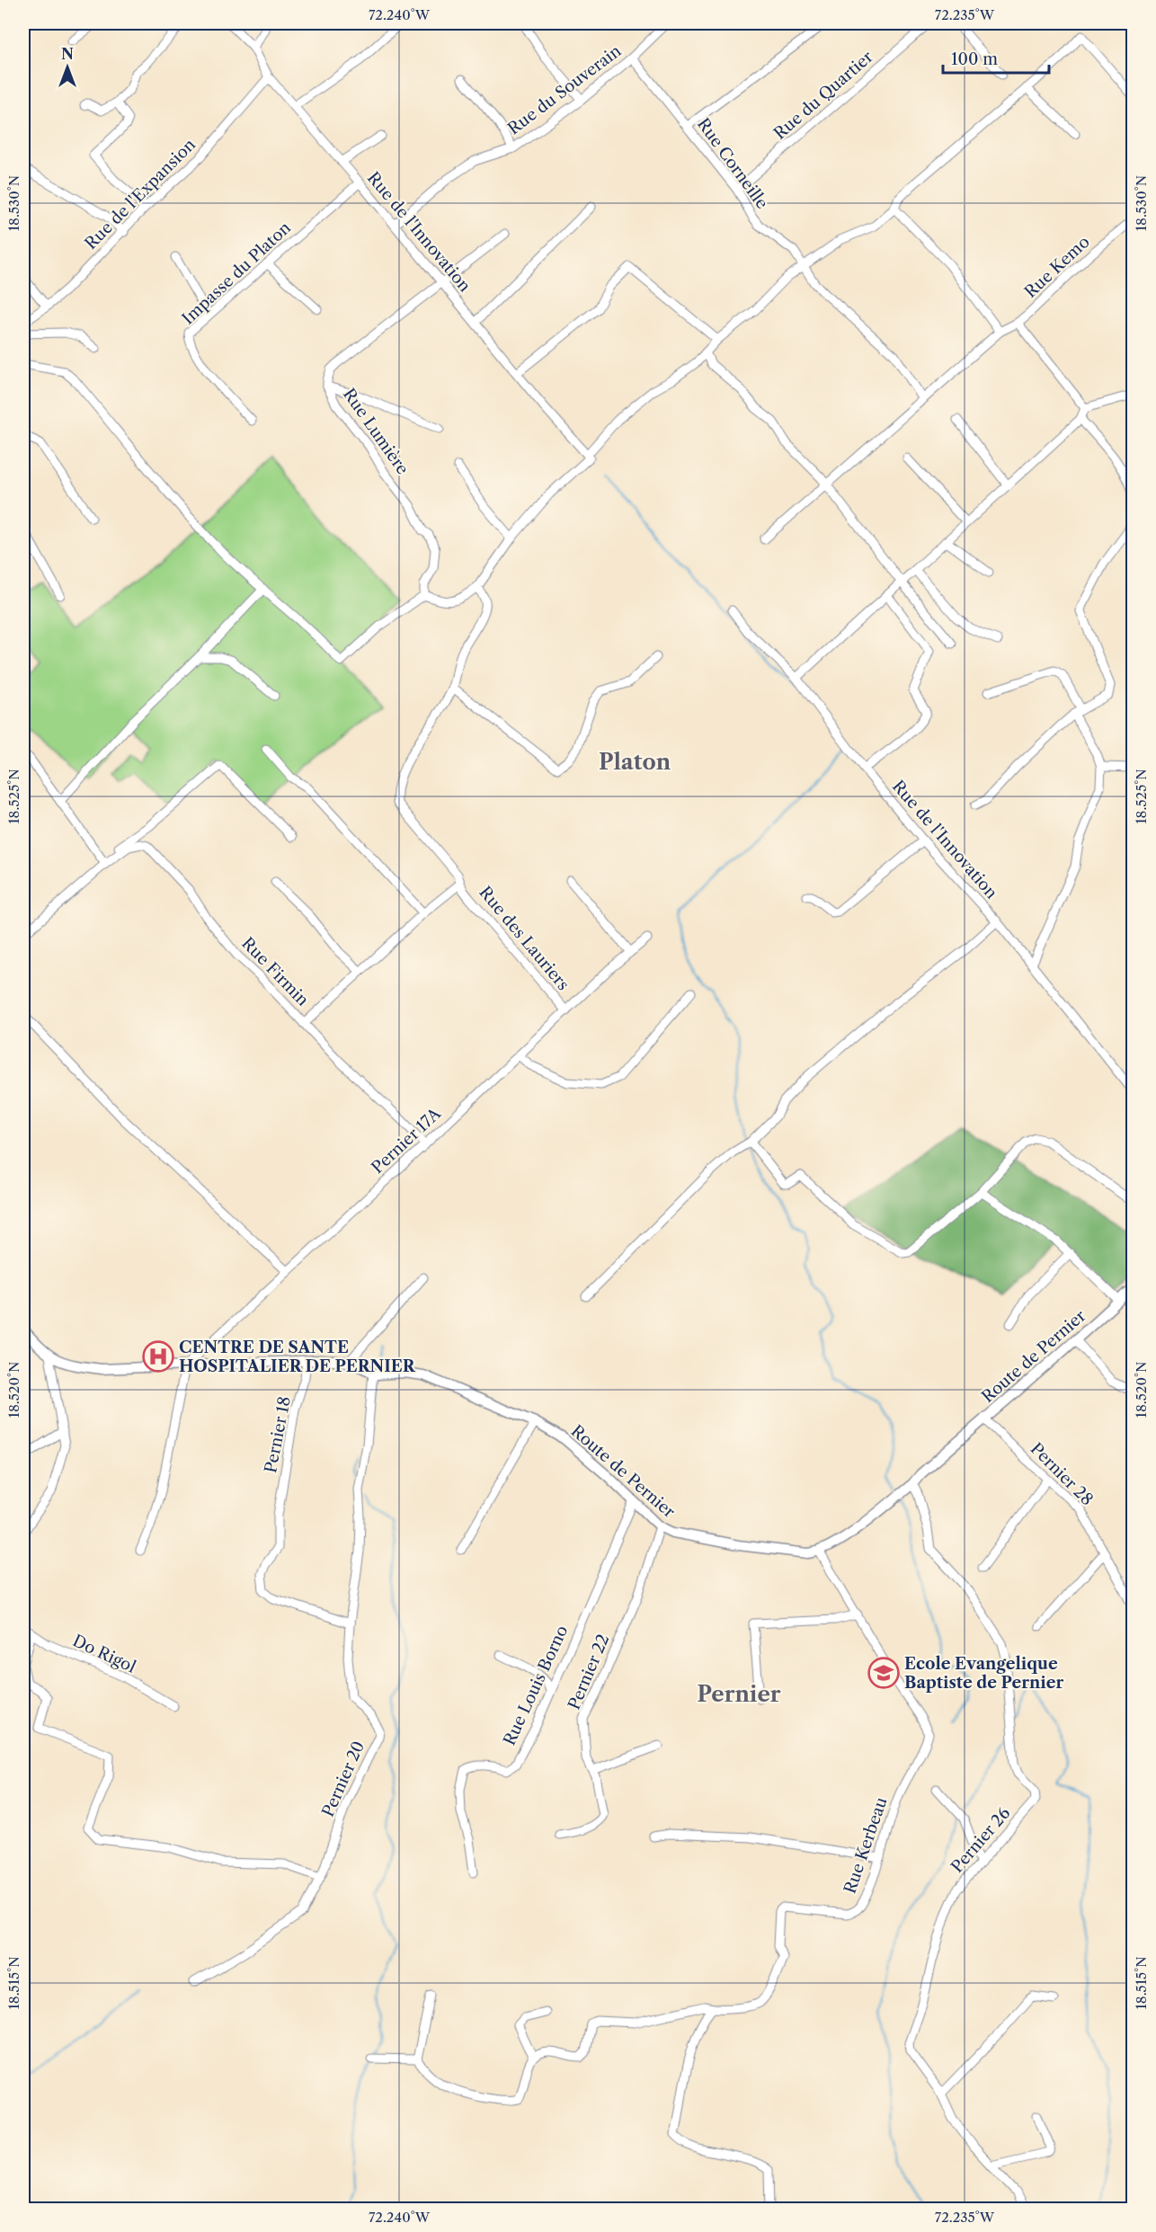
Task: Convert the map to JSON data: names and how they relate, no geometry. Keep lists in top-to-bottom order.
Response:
{
  "streets": {
    "street": [
      "Rue du Souverain",
      "Rue du Quartier",
      "Rue Corneille",
      "Rue de l'Expansion",
      "Rue de l'Innovation",
      "Rue Kemo",
      "Impasse du Platon",
      "Rue Lumière",
      "Rue des Lauriers",
      "Rue Firmin",
      "Pernier 17A",
      "Route de Pernier",
      "Pernier 18",
      "Pernier 28",
      "Do Rigol",
      "Pernier 22",
      "Rue Louis Borno",
      "Pernier 20",
      "Pernier 26",
      "Rue Kerbeau"
    ]
  },
  "crossings": [
    ["Rue du Souverain", "Rue Corneille"],
    ["Rue du Souverain", "Rue de l'Innovation"],
    ["Rue du Quartier", "Rue Corneille"],
    ["Rue Corneille", "Rue Kemo"],
    ["Rue de l'Expansion", "Rue de l'Innovation"],
    ["Rue de l'Innovation", "Impasse du Platon"],
    ["Rue de l'Innovation", "Rue Lumière"],
    ["Rue des Lauriers", "Pernier 17A"],
    ["Rue Firmin", "Pernier 17A"],
    ["Pernier 17A", "Route de Pernier"],
    ["Route de Pernier", "Pernier 18"],
    ["Route de Pernier", "Pernier 28"],
    ["Route de Pernier", "Pernier 22"],
    ["Route de Pernier", "Rue Louis Borno"],
    ["Route de Pernier", "Pernier 20"],
    ["Route de Pernier", "Pernier 26"],
    ["Route de Pernier", "Rue Kerbeau"],
    ["Pernier 18", "Pernier 20"]
  ],
  "districts": ["Platon", "Pernier"],
  "places": {
    "hospital": ["CENTRE DE SANTE HOSPITALIER DE PERNIER"],
    "school or university": ["Ecole Evangelique Baptiste de Pernier"]
  },
  "scale_bar": "100 m",
  "north": "top",
  "coordinates": [
    "72.240°W",
    "72.235°W",
    "18.530°N",
    "18.525°N",
    "18.520°N",
    "18.515°N"
  ]
}
